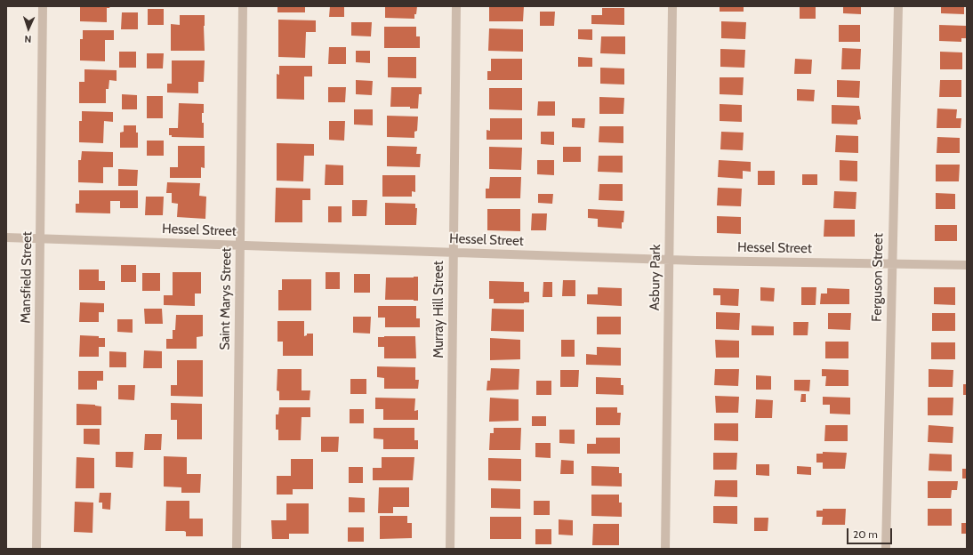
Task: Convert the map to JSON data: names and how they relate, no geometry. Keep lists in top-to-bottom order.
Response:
{
  "streets": {
    "street": [
      "Hessel Street",
      "Mansfield Street",
      "Asbury Park",
      "Ferguson Street",
      "Saint Marys Street",
      "Murray Hill Street"
    ]
  },
  "crossings": [
    ["Hessel Street", "Mansfield Street"],
    ["Hessel Street", "Asbury Park"],
    ["Hessel Street", "Ferguson Street"],
    ["Hessel Street", "Saint Marys Street"],
    ["Hessel Street", "Murray Hill Street"]
  ],
  "scale_bar": "20 m",
  "north": "bottom"
}
